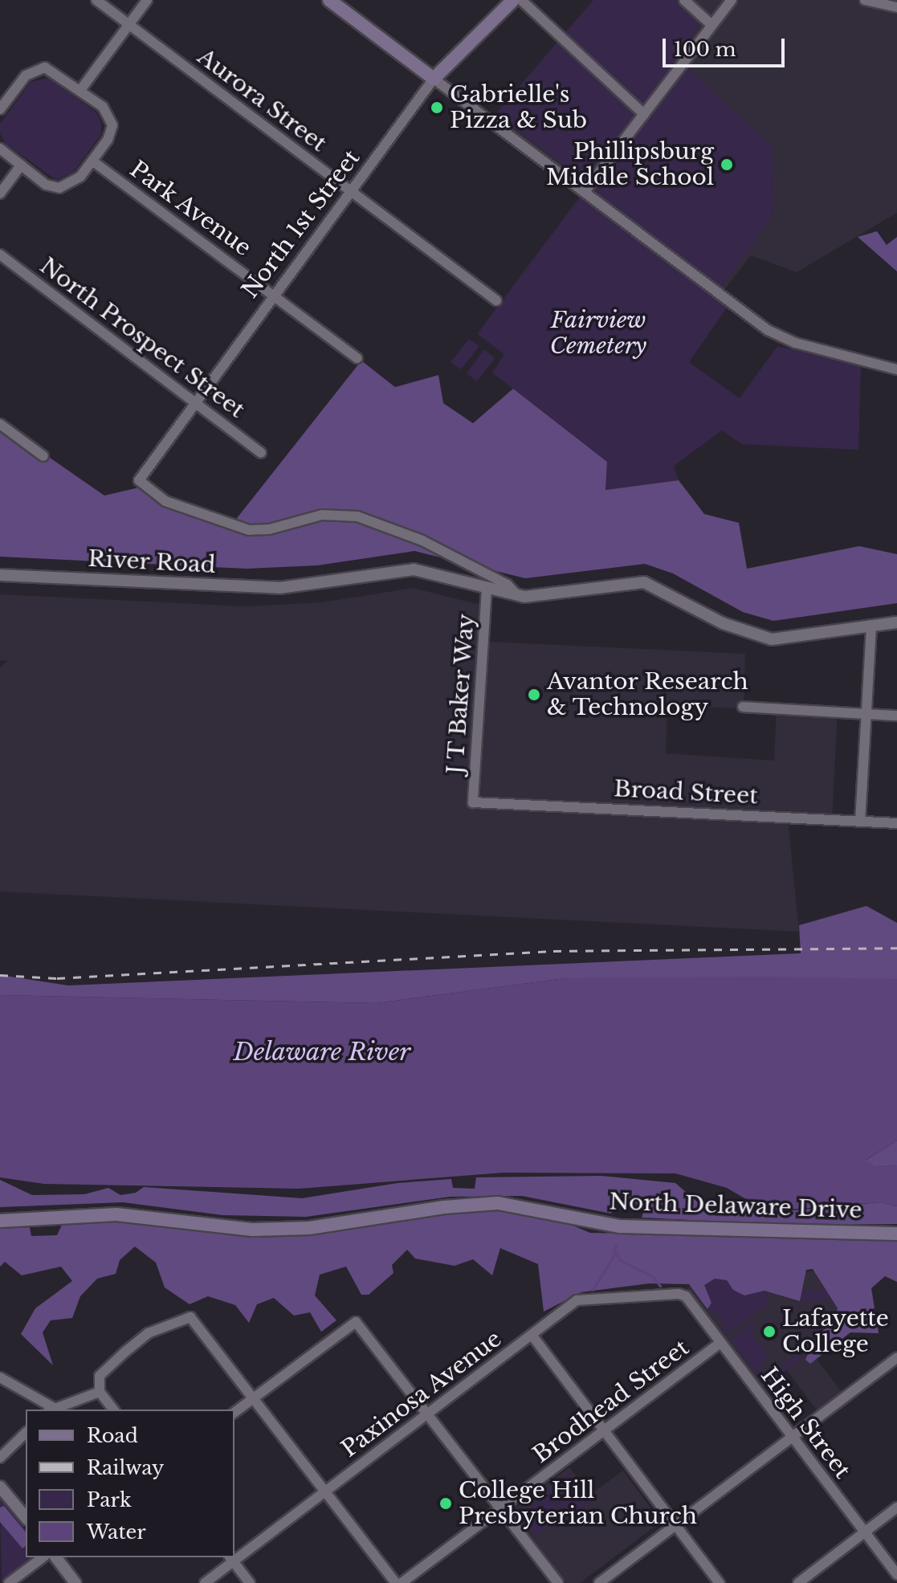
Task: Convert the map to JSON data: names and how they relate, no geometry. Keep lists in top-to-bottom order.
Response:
{
  "streets": {
    "main road": ["North 1st Street", "North Delaware Drive"],
    "street": [
      "Aurora Street",
      "Park Avenue",
      "North Prospect Street",
      "River Road",
      "J T Baker Way",
      "Broad Street",
      "Paxinosa Avenue",
      "Brodhead Street",
      "High Street"
    ]
  },
  "crossings": [
    ["Aurora Street", "North 1st Street"],
    ["Park Avenue", "North 1st Street"],
    ["North 1st Street", "North Prospect Street"],
    ["North 1st Street", "River Road"],
    ["River Road", "J T Baker Way"],
    ["J T Baker Way", "Broad Street"],
    ["Paxinosa Avenue", "High Street"],
    ["Brodhead Street", "High Street"]
  ],
  "water": ["Delaware River"],
  "parks": ["Fairview Cemetery"],
  "places": [
    "Gabrielle's Pizza & Sub",
    "Phillipsburg Middle School",
    "Avantor Research & Technology",
    "Lafayette College",
    "College Hill Presbyterian Church"
  ],
  "legend": [
    "Road",
    "Railway",
    "Park",
    "Water"
  ],
  "scale_bar": "100 m"
}
